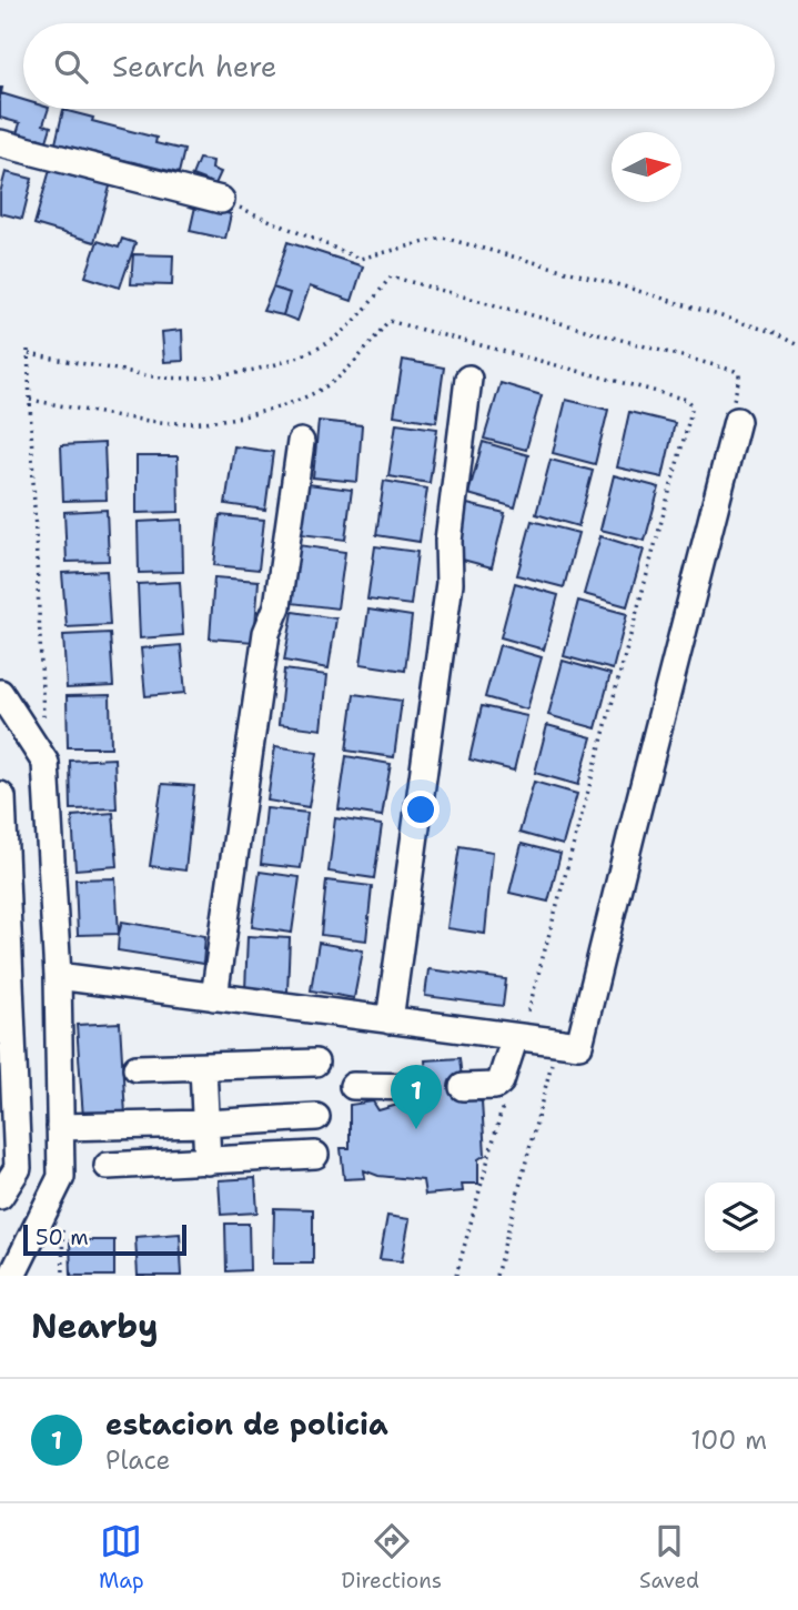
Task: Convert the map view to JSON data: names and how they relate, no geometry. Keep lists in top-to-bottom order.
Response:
{
  "scale_bar": "50 m",
  "north": "right",
  "page": {
    "search": "Search here",
    "pins": "1",
    "scale": "50 m",
    "heading": "Nearby",
    "list": [
      {
        "mark": "1",
        "name": "estacion de policia",
        "note": "Place",
        "value": "100 m"
      }
    ],
    "nav": ["Map", "Directions", "Saved"]
  }
}
